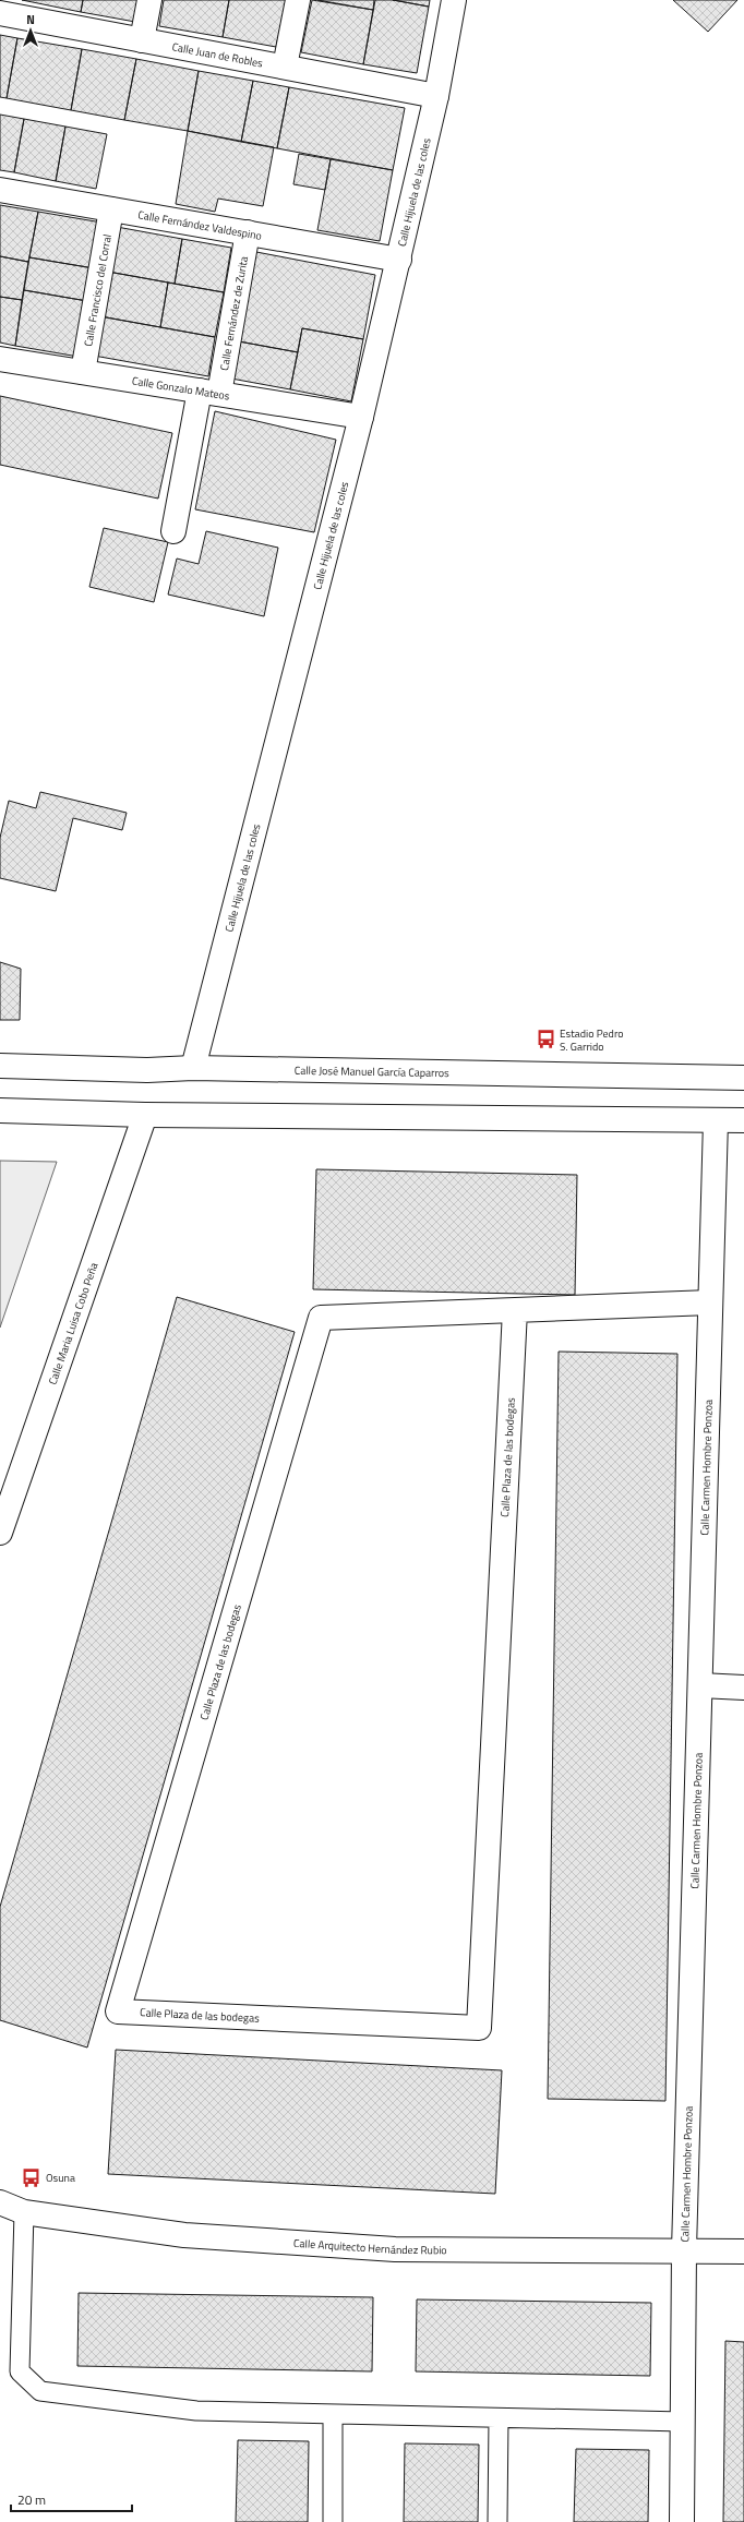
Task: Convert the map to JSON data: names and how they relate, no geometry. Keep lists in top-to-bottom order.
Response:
{
  "streets": {
    "street": [
      "Calle Juan de Robles",
      "Calle Hijuela de las coles",
      "Calle Fernández Valdespino",
      "Calle Francisco del Corral",
      "Calle Fernández de Zurita",
      "Calle Gonzalo Mateos",
      "Calle José Manuel García Caparros",
      "Calle Maria Luisa Cobo Peña",
      "Calle Plaza de las bodegas",
      "Calle Carmen Hombre Ponzoa",
      "Calle Arquitecto Hernández Rubio"
    ]
  },
  "crossings": [
    ["Calle Juan de Robles", "Calle Hijuela de las coles"],
    ["Calle Hijuela de las coles", "Calle Fernández Valdespino"],
    ["Calle Hijuela de las coles", "Calle Gonzalo Mateos"],
    ["Calle Hijuela de las coles", "Calle José Manuel García Caparros"],
    ["Calle Fernández Valdespino", "Calle Francisco del Corral"],
    ["Calle Fernández Valdespino", "Calle Fernández de Zurita"],
    ["Calle Francisco del Corral", "Calle Gonzalo Mateos"],
    ["Calle Fernández de Zurita", "Calle Gonzalo Mateos"],
    ["Calle Plaza de las bodegas", "Calle Carmen Hombre Ponzoa"],
    ["Calle Carmen Hombre Ponzoa", "Calle Arquitecto Hernández Rubio"]
  ],
  "places": {
    "bus stop": ["Estadio Pedro S. Garrido", "Osuna"]
  },
  "scale_bar": "20 m",
  "north": "top"
}
